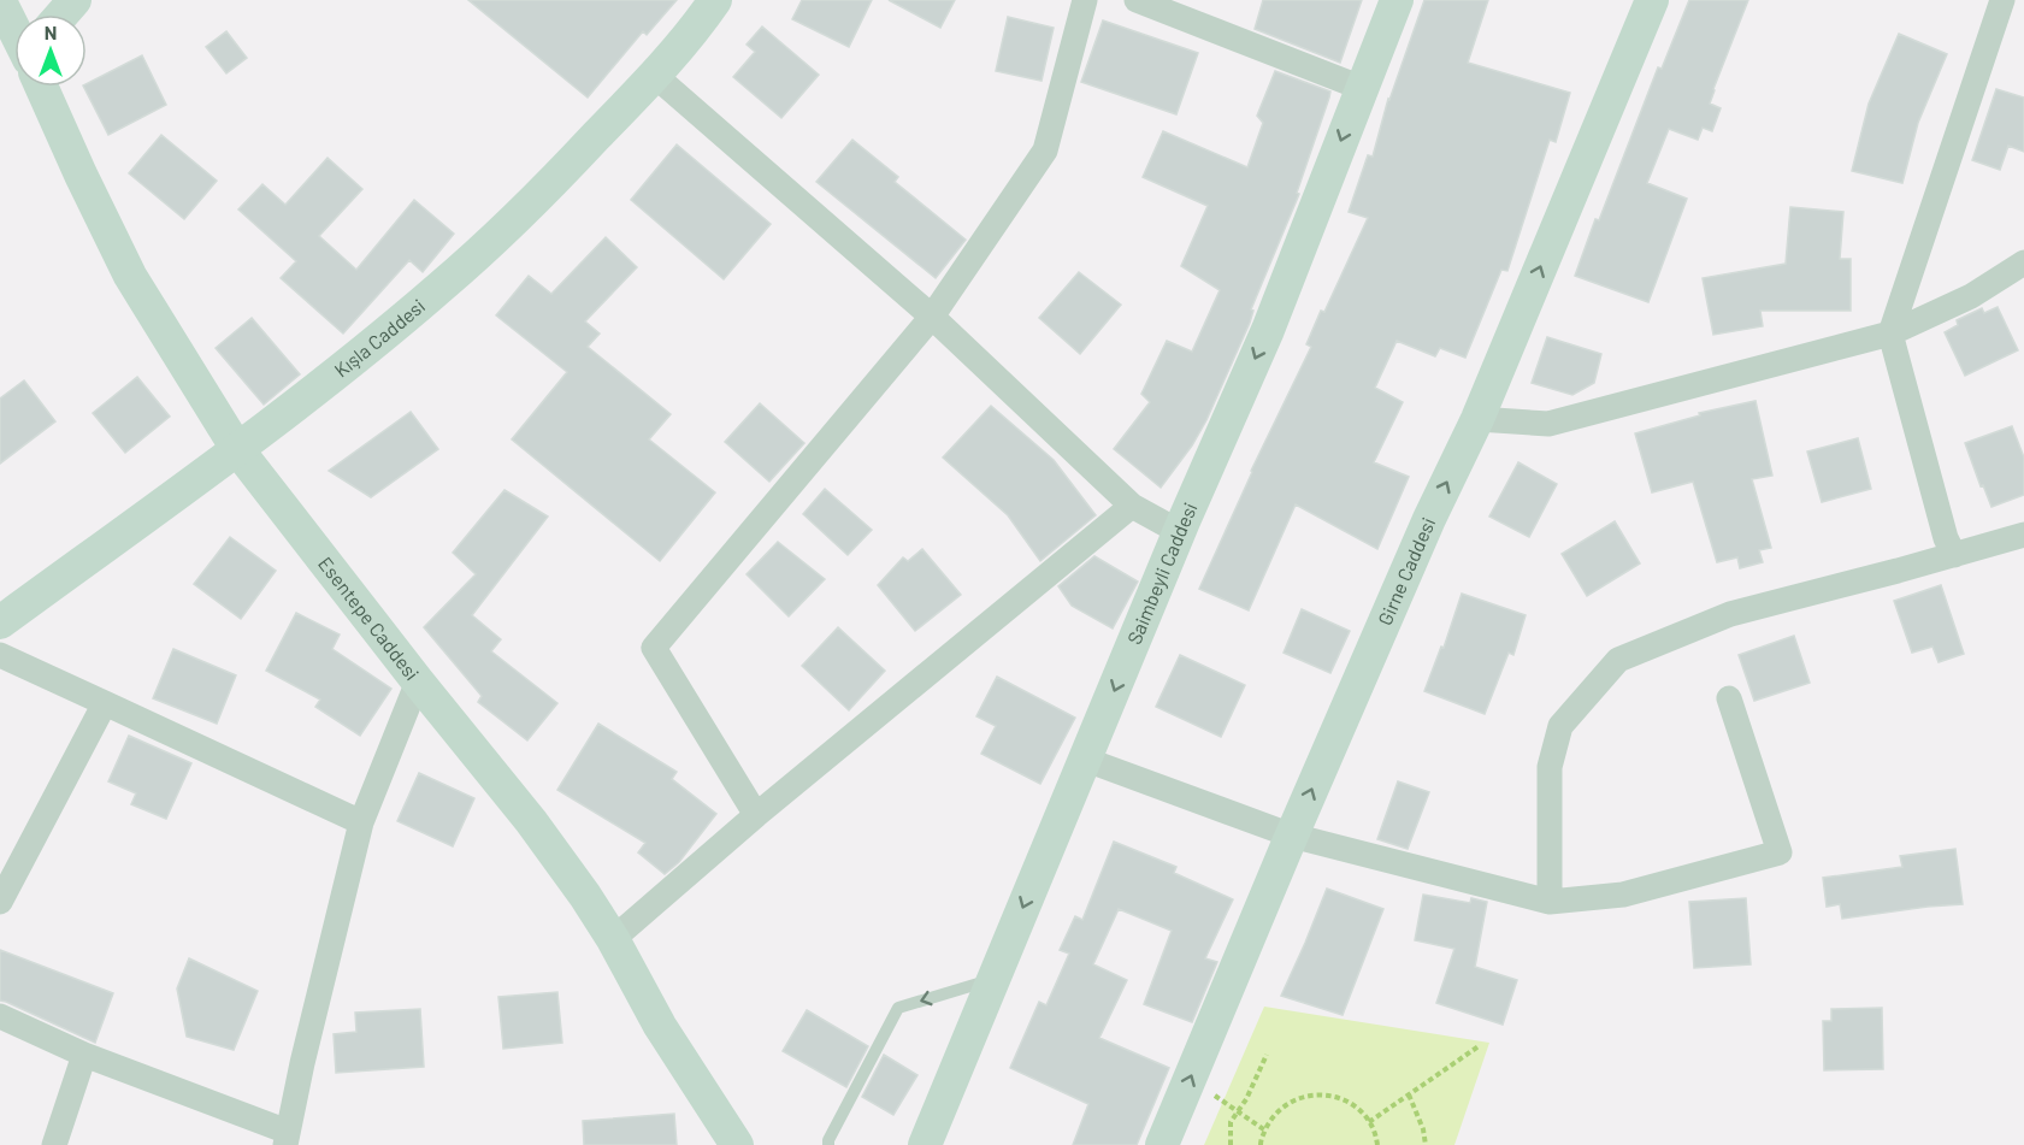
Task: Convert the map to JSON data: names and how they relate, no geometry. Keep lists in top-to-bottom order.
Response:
{
  "streets": {
    "street": [
      "Kışla Caddesi",
      "Girne Caddesi",
      "Saimbeyli Caddesi",
      "Esentepe Caddesi"
    ]
  },
  "crossings": [
    ["Kışla Caddesi", "Esentepe Caddesi"]
  ],
  "one_way": ["Girne Caddesi"],
  "north": "top"
}
